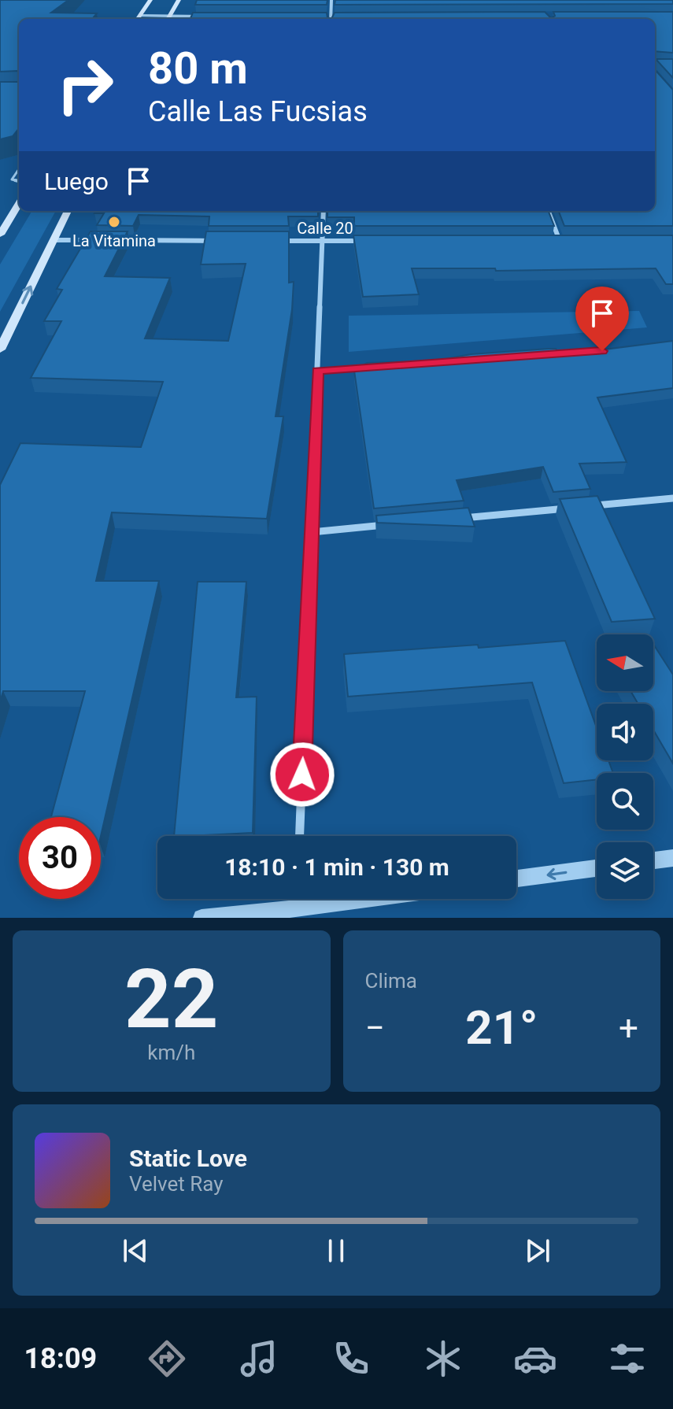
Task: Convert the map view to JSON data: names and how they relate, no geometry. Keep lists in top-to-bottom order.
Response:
{
  "streets": {
    "street": ["Calle 20"]
  },
  "places": ["La Vitamina"],
  "north": "left",
  "page": {
    "turn": ["80 m", "Calle Las Fucsias"],
    "then": "Luego",
    "limit": "30",
    "trip": "18:10 · 1 min · 130 m",
    "tile": [
      ["22", "km/h"],
      "Clima"
    ],
    "heat": ["−", "21°", "+"],
    "song": ["Static Love", "Velvet Ray"],
    "tabs": "18:09"
  }
}
